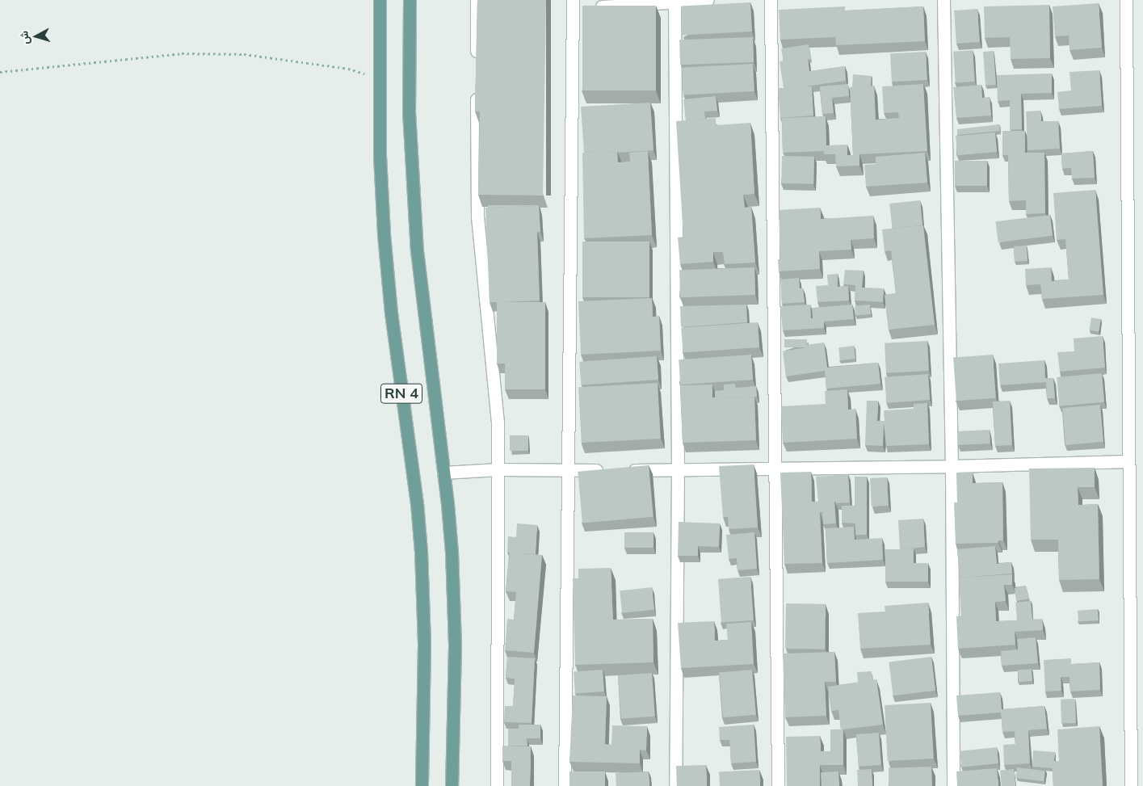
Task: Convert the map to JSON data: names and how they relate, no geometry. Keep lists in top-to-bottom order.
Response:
{
  "streets": {
    "main road": ["RN 4"]
  },
  "north": "left"
}
